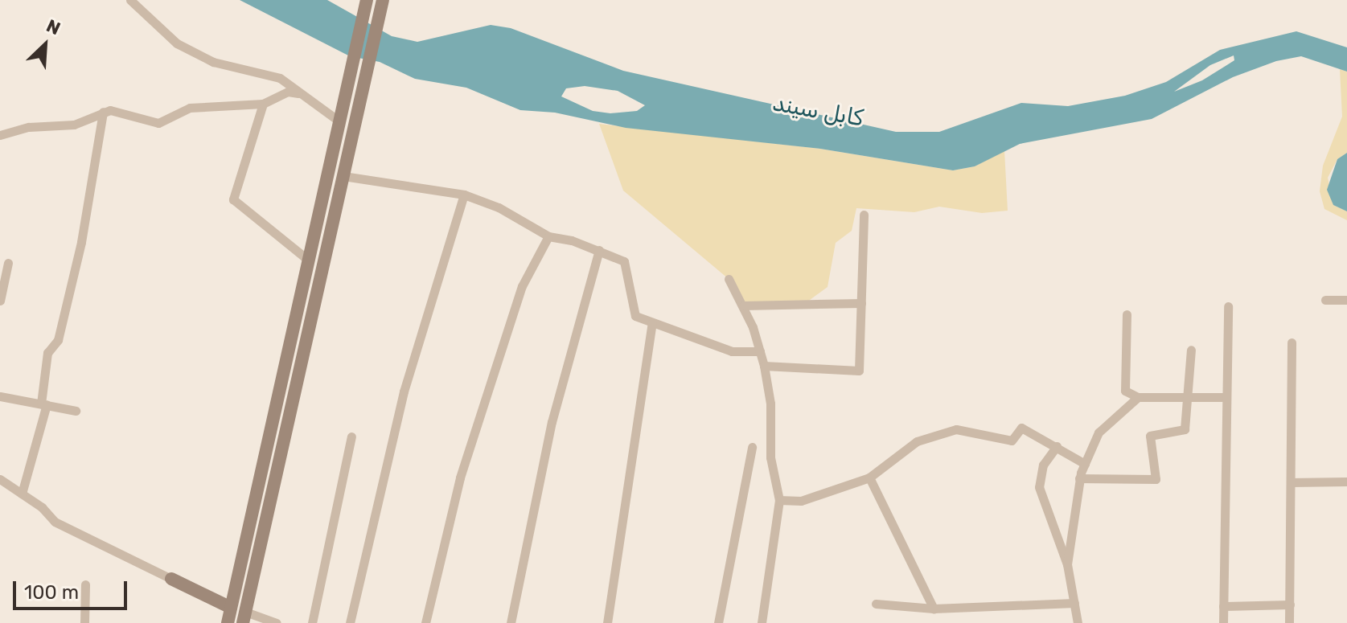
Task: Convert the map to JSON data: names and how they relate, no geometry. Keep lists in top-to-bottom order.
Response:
{
  "water": ["کابل سيند"],
  "scale_bar": "100 m",
  "north": "top right"
}
